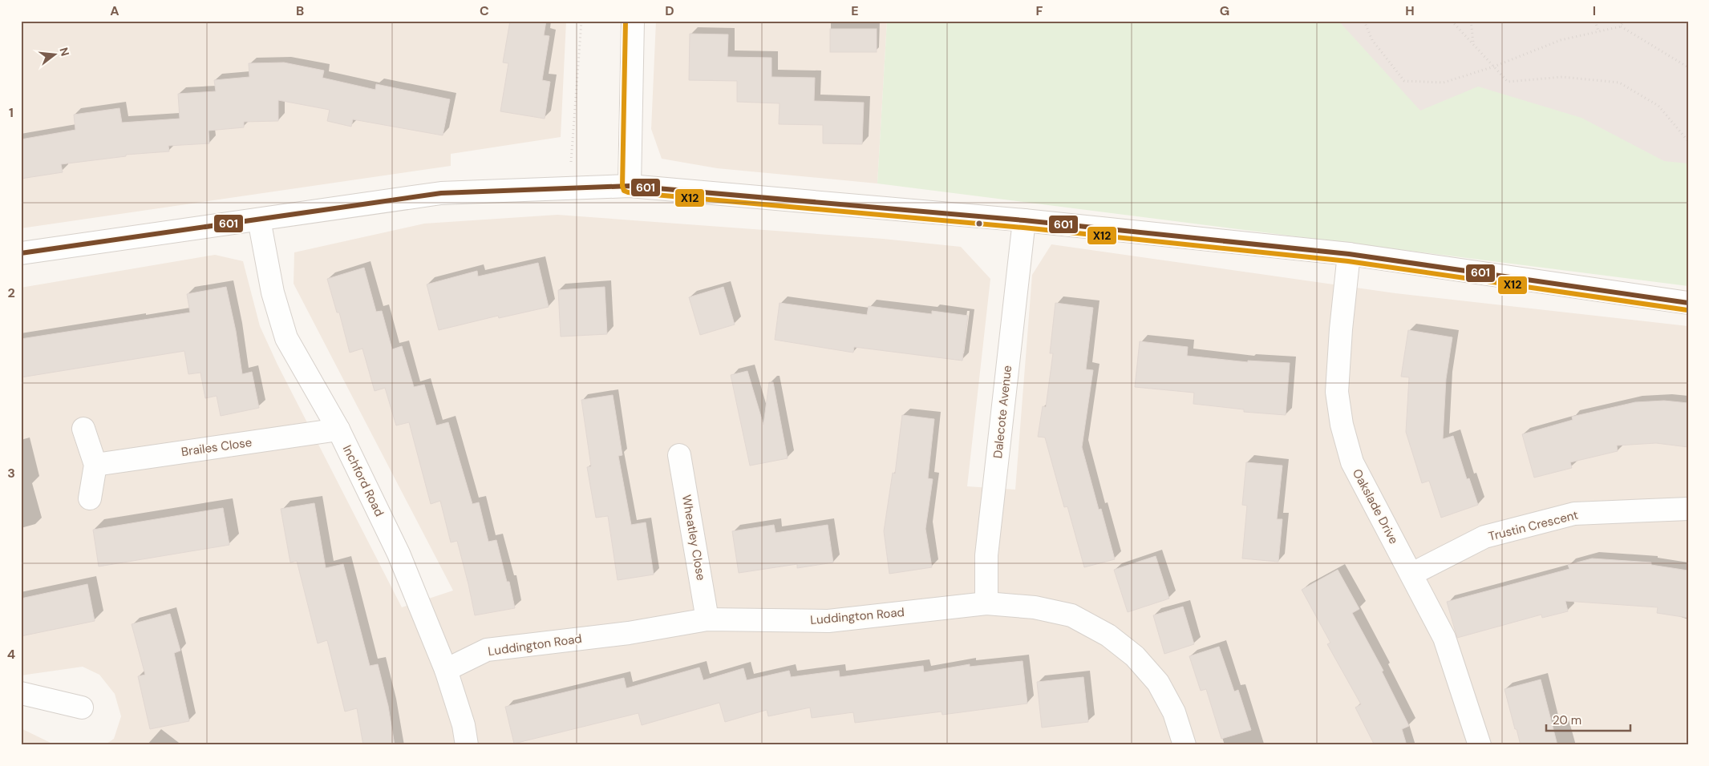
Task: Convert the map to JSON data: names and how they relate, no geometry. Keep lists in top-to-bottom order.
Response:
{
  "streets": {
    "street": [
      "Dalecote Avenue",
      "Brailes Close",
      "Inchford Road",
      "Oakslade Drive",
      "Trustin Crescent",
      "Wheatley Close",
      "Luddington Road"
    ]
  },
  "crossings": [
    ["Dalecote Avenue", "Luddington Road"],
    ["Brailes Close", "Inchford Road"],
    ["Inchford Road", "Luddington Road"],
    ["Oakslade Drive", "Trustin Crescent"],
    ["Wheatley Close", "Luddington Road"]
  ],
  "lines": ["transit line X12", "transit line 601"],
  "scale_bar": "20 m",
  "north": "right",
  "grid": {
    "columns": [
      "A",
      "B",
      "C",
      "D",
      "E",
      "F",
      "G",
      "H",
      "I"
    ],
    "rows": [
      "1",
      "2",
      "3",
      "4"
    ]
  }
}
